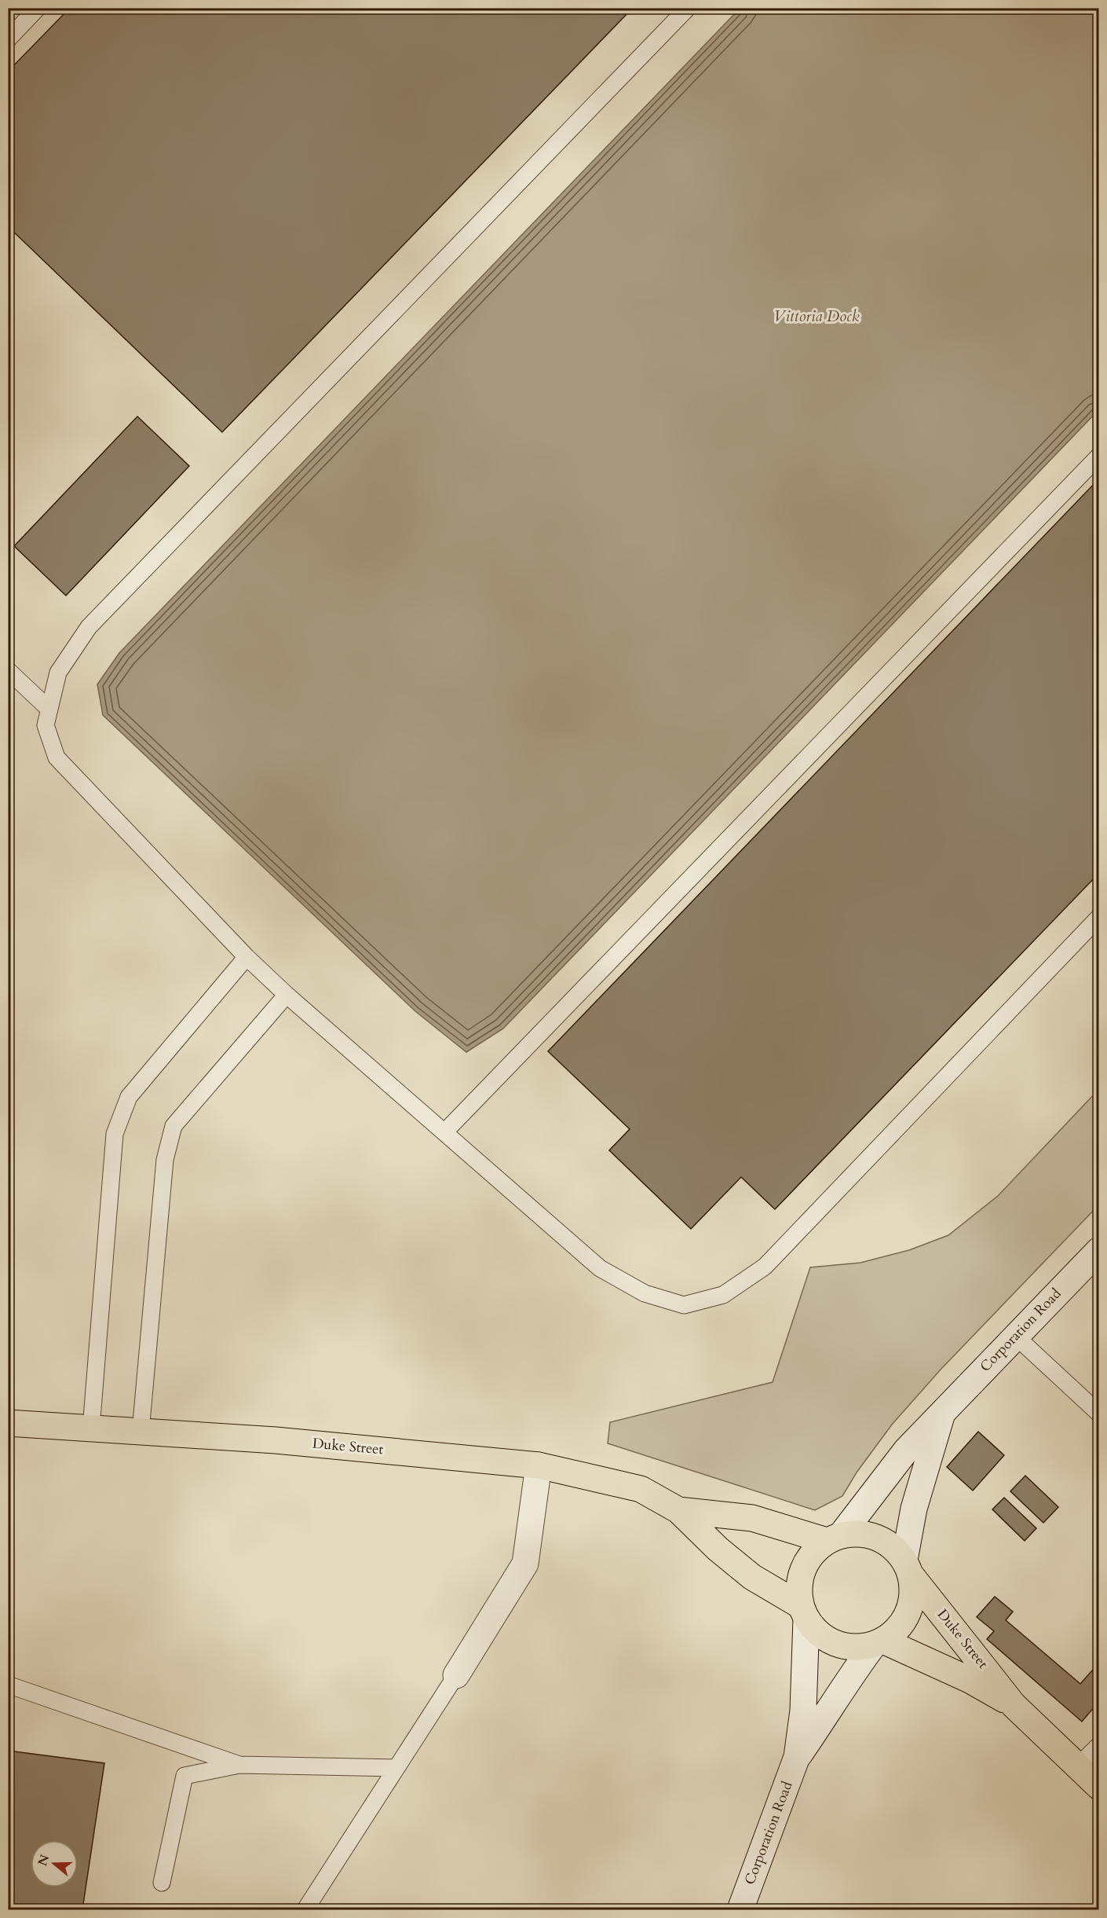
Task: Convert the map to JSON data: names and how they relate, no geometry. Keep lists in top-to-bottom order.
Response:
{
  "streets": {
    "main road": ["Corporation Road", "Duke Street"]
  },
  "crossings": [
    ["Corporation Road", "Duke Street"]
  ],
  "water": ["Vittoria Dock"],
  "north": "left"
}
